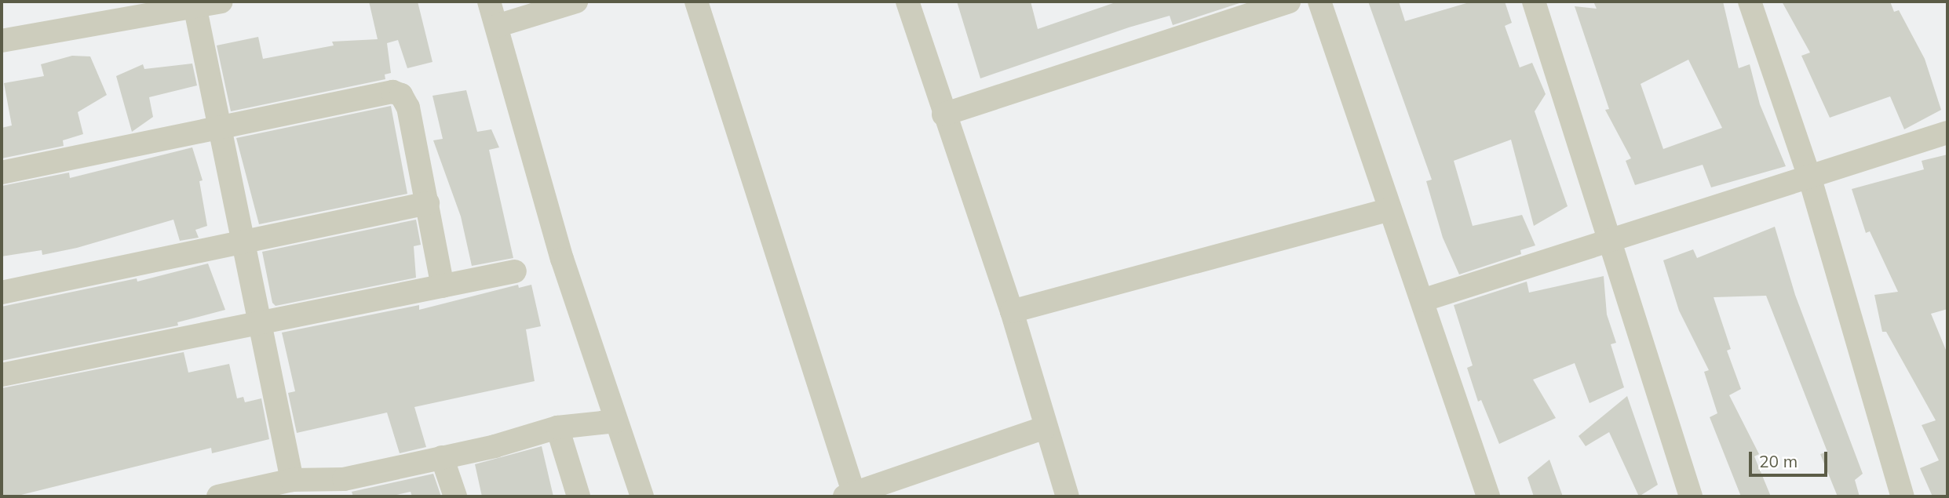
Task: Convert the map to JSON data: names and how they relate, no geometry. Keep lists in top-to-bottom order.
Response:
{
  "scale_bar": "20 m"
}
